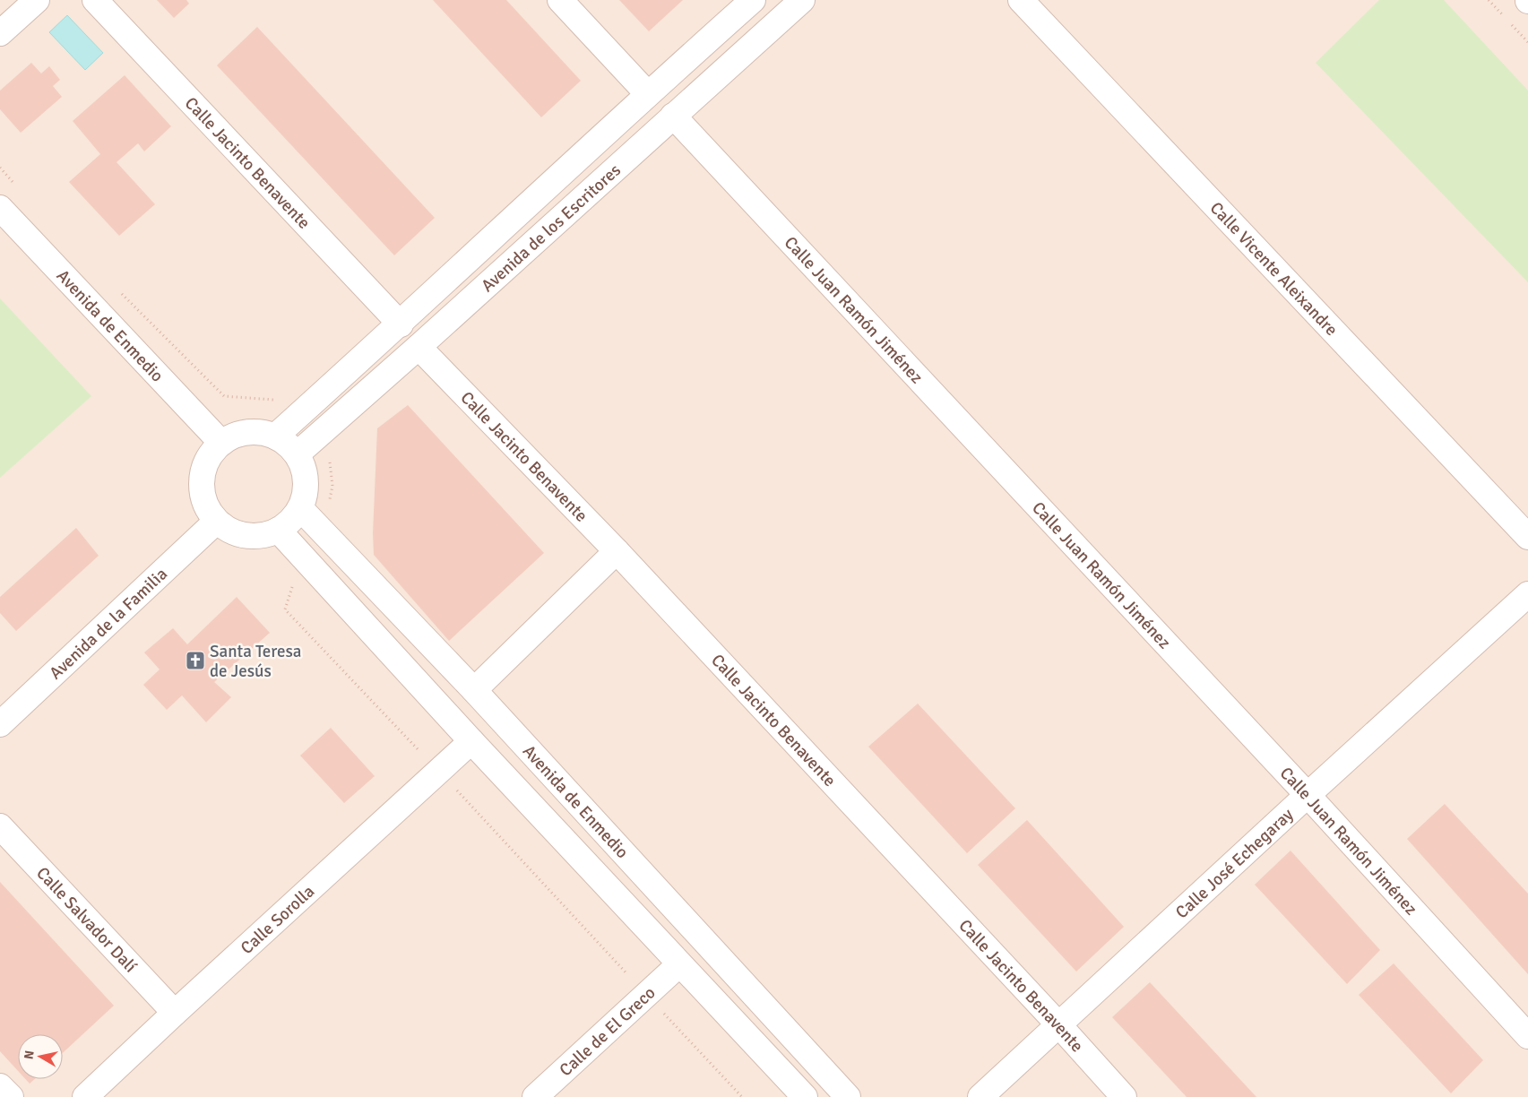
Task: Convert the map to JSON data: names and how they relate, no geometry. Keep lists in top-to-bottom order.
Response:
{
  "streets": {
    "street": [
      "Calle Jacinto Benavente",
      "Avenida de los Escritores",
      "Calle Vicente Aleixandre",
      "Calle Juan Ramón Jiménez",
      "Avenida de Enmedio",
      "Avenida de la Familia",
      "Calle José Echegaray",
      "Calle Sorolla",
      "Calle Salvador Dalí",
      "Calle de El Greco"
    ]
  },
  "crossings": [
    ["Calle Jacinto Benavente", "Avenida de los Escritores"],
    ["Calle Jacinto Benavente", "Calle José Echegaray"],
    ["Avenida de los Escritores", "Calle Juan Ramón Jiménez"],
    ["Avenida de los Escritores", "Avenida de Enmedio"],
    ["Avenida de los Escritores", "Avenida de la Familia"],
    ["Calle Juan Ramón Jiménez", "Calle José Echegaray"],
    ["Avenida de Enmedio", "Avenida de la Familia"],
    ["Avenida de Enmedio", "Calle Sorolla"],
    ["Avenida de Enmedio", "Calle de El Greco"],
    ["Calle Sorolla", "Calle Salvador Dalí"]
  ],
  "places": {
    "church": ["Santa Teresa de Jesús"]
  },
  "north": "left"
}
